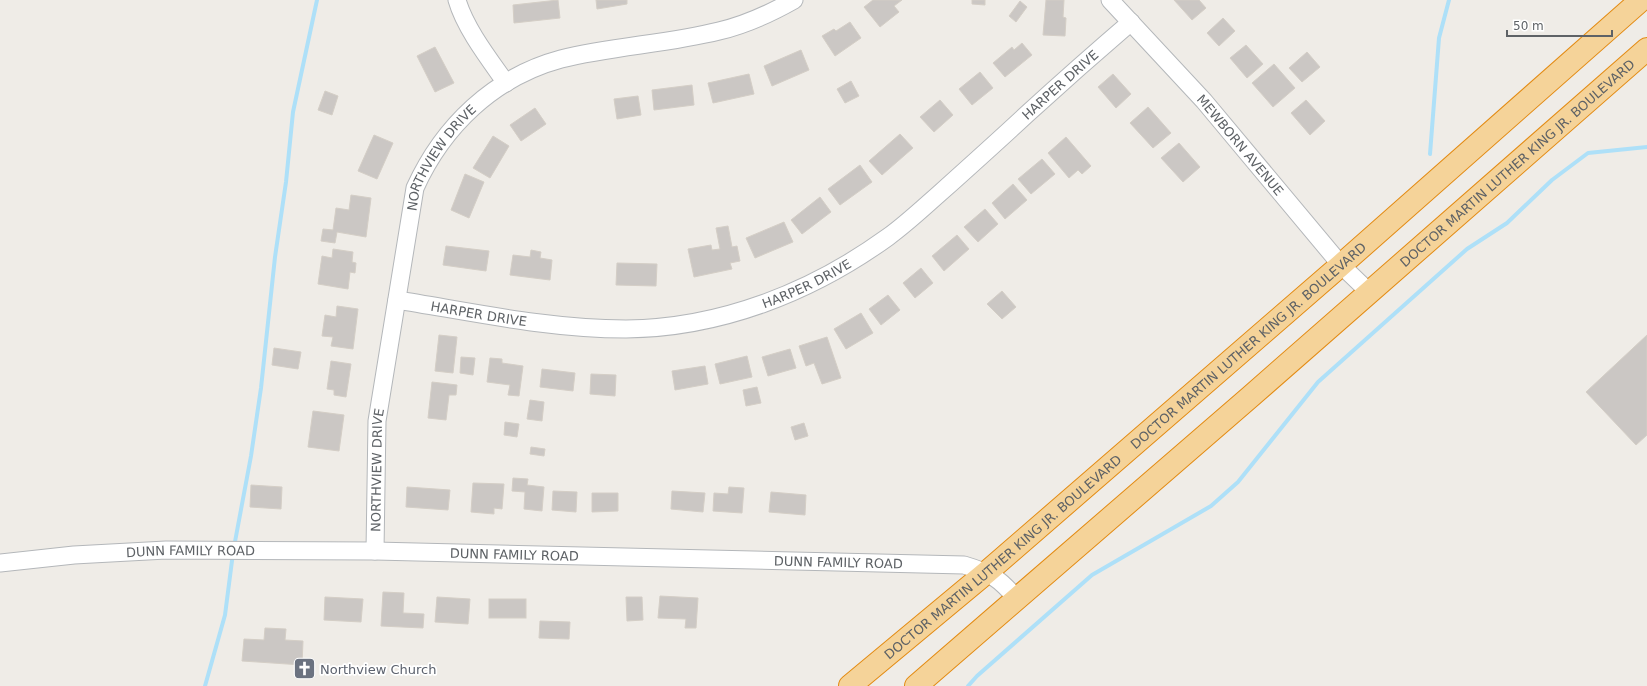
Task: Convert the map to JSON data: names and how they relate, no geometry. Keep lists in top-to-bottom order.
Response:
{
  "streets": {
    "highway": ["DOCTOR MARTIN LUTHER KING JR. BOULEVARD"],
    "street": [
      "HARPER DRIVE",
      "MEWBORN AVENUE",
      "NORTHVIEW DRIVE",
      "DUNN FAMILY ROAD"
    ]
  },
  "crossings": [
    ["HARPER DRIVE", "MEWBORN AVENUE"],
    ["HARPER DRIVE", "NORTHVIEW DRIVE"],
    ["MEWBORN AVENUE", "DOCTOR MARTIN LUTHER KING JR. BOULEVARD"],
    ["NORTHVIEW DRIVE", "DUNN FAMILY ROAD"],
    ["DOCTOR MARTIN LUTHER KING JR. BOULEVARD", "DUNN FAMILY ROAD"]
  ],
  "places": {
    "church": ["Northview Church"]
  },
  "scale_bar": "50 m"
}
